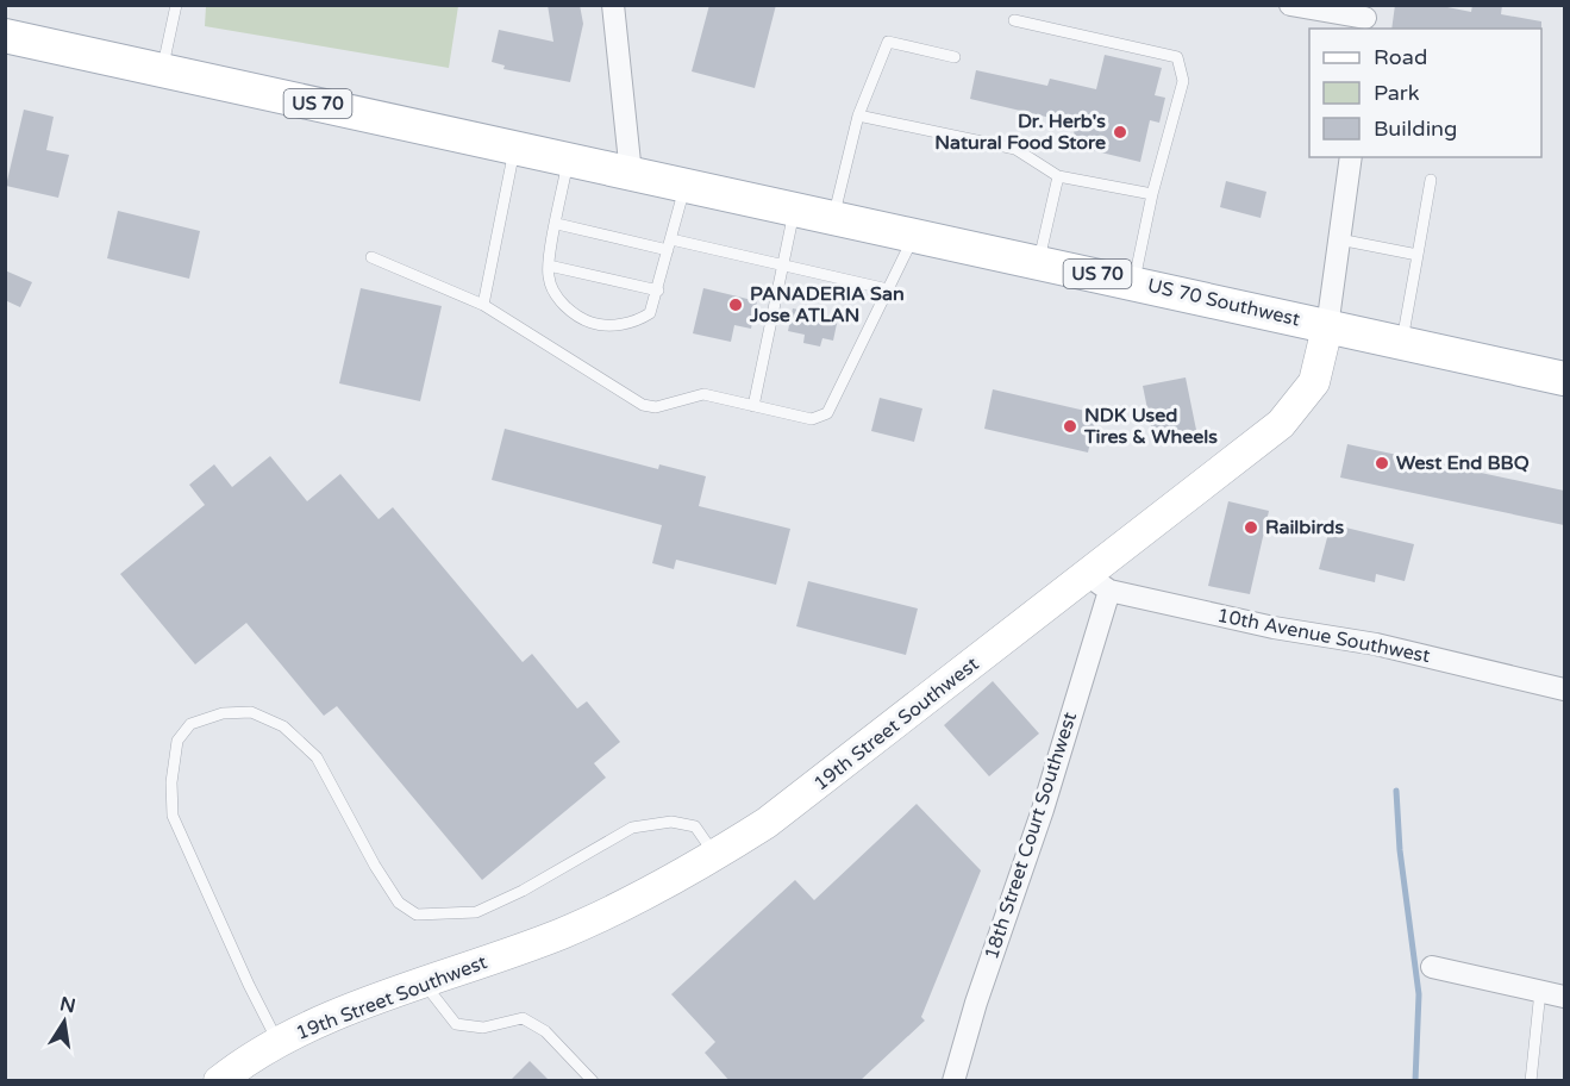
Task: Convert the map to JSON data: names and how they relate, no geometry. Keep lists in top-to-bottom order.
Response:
{
  "streets": {
    "main road": ["US 70", "US 70 Southwest"],
    "street": ["10th Avenue Southwest", "19th Street Southwest", "18th Street Court Southwest"]
  },
  "crossings": [
    ["US 70", "US 70 Southwest"],
    ["US 70 Southwest", "19th Street Southwest"],
    ["10th Avenue Southwest", "19th Street Southwest"],
    ["10th Avenue Southwest", "18th Street Court Southwest"],
    ["19th Street Southwest", "18th Street Court Southwest"]
  ],
  "places": [
    "Dr. Herb's Natural Food Store",
    "PANADERIA San Jose ATLAN",
    "NDK Used Tires & Wheels",
    "West End BBQ",
    "Railbirds"
  ],
  "legend": ["Road", "Park", "Building"],
  "north": "top"
}
